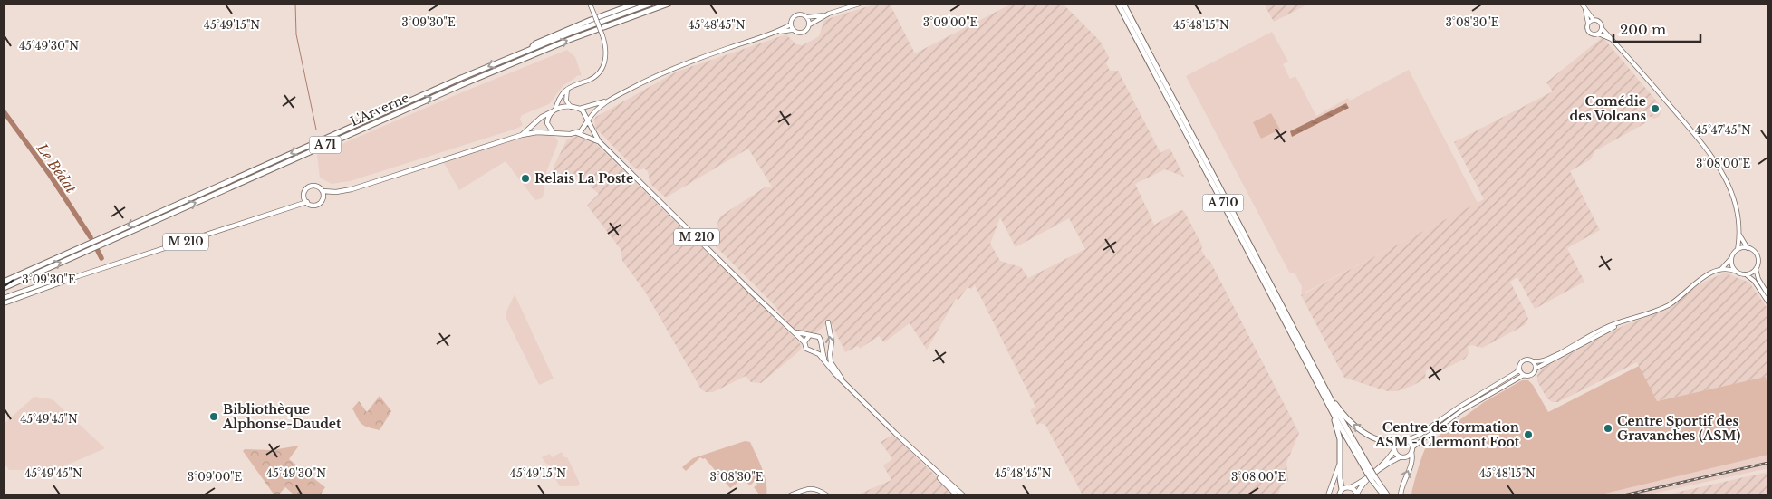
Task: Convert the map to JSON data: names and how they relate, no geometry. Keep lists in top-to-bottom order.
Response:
{
  "streets": {
    "highway": ["L'Arverne", "A 71", "A 710"],
    "main road": ["M 210"]
  },
  "water": ["Le Bédat"],
  "places": [
    "Comédie des Volcans",
    "Relais La Poste",
    "Bibliothèque Alphonse-Daudet",
    "Centre Sportif des Gravanches (ASM)",
    "Centre de formation ASM - Clermont Foot"
  ],
  "scale_bar": "200 m",
  "coordinates": [
    "3°09'30\"E",
    "3°09'00\"E",
    "3°08'30\"E",
    "45°48'15\"N",
    "45°49'15\"N",
    "45°48'45\"N",
    "45°49'30\"N",
    "45°47'45\"N",
    "3°08'00\"E",
    "45°49'45\"N"
  ]
}
